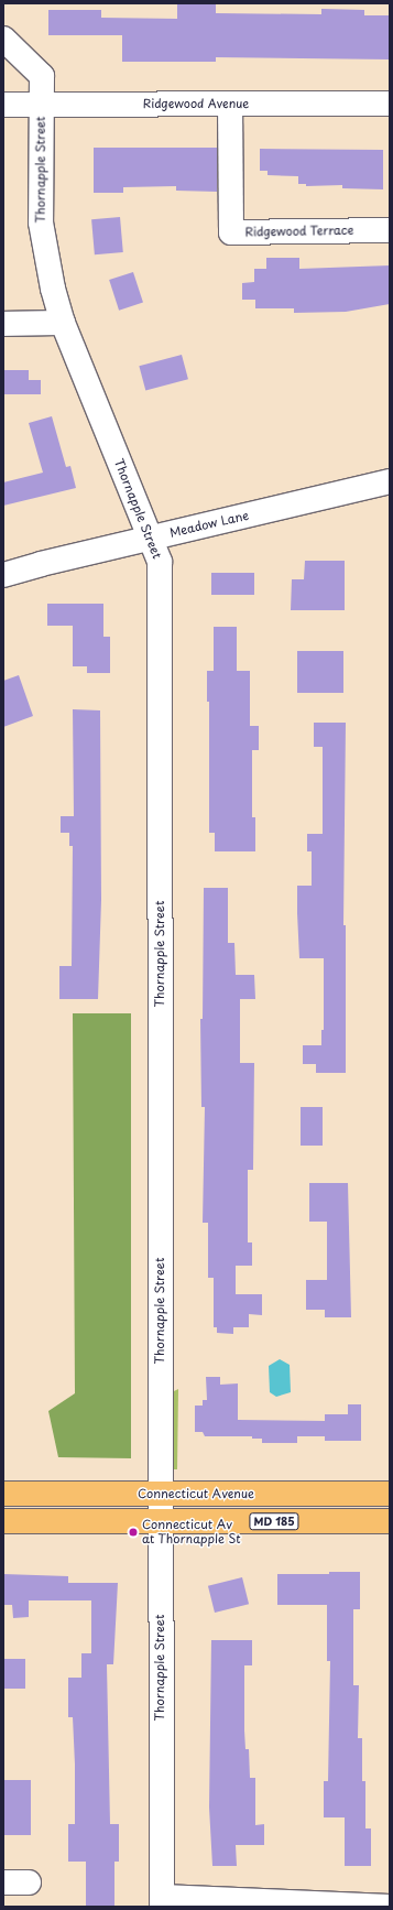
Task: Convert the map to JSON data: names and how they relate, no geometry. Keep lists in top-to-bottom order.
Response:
{
  "streets": {
    "main road": ["Connecticut Avenue", "MD 185"],
    "street": [
      "Ridgewood Avenue",
      "Thornapple Street",
      "Ridgewood Terrace",
      "Meadow Lane"
    ]
  },
  "crossings": [
    ["Ridgewood Avenue", "Thornapple Street"],
    ["Ridgewood Avenue", "Ridgewood Terrace"],
    ["Thornapple Street", "Meadow Lane"],
    ["Thornapple Street", "Connecticut Avenue"],
    ["Thornapple Street", "MD 185"]
  ],
  "places": ["Connecticut Av at Thornapple St"]
}
